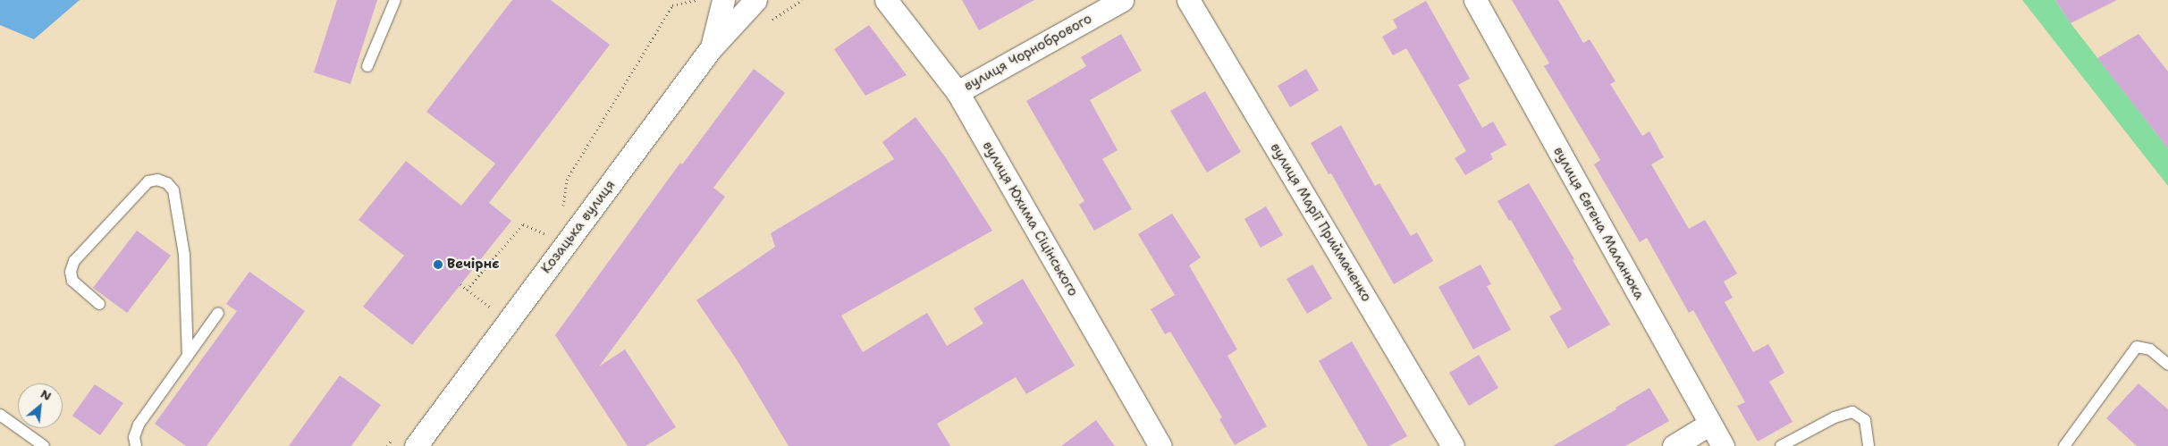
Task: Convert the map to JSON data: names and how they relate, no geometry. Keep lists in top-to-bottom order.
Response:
{
  "streets": {
    "street": [
      "вулиця Чорнобрового",
      "вулиця Юхима Сіцінського",
      "вулиця Марії Приймаченко",
      "вулиця Євгена Маланюка",
      "Козацька вулиця"
    ]
  },
  "crossings": [
    ["вулиця Чорнобрового", "вулиця Юхима Сіцінського"]
  ],
  "places": ["Вечірнє"],
  "north": "top right"
}
